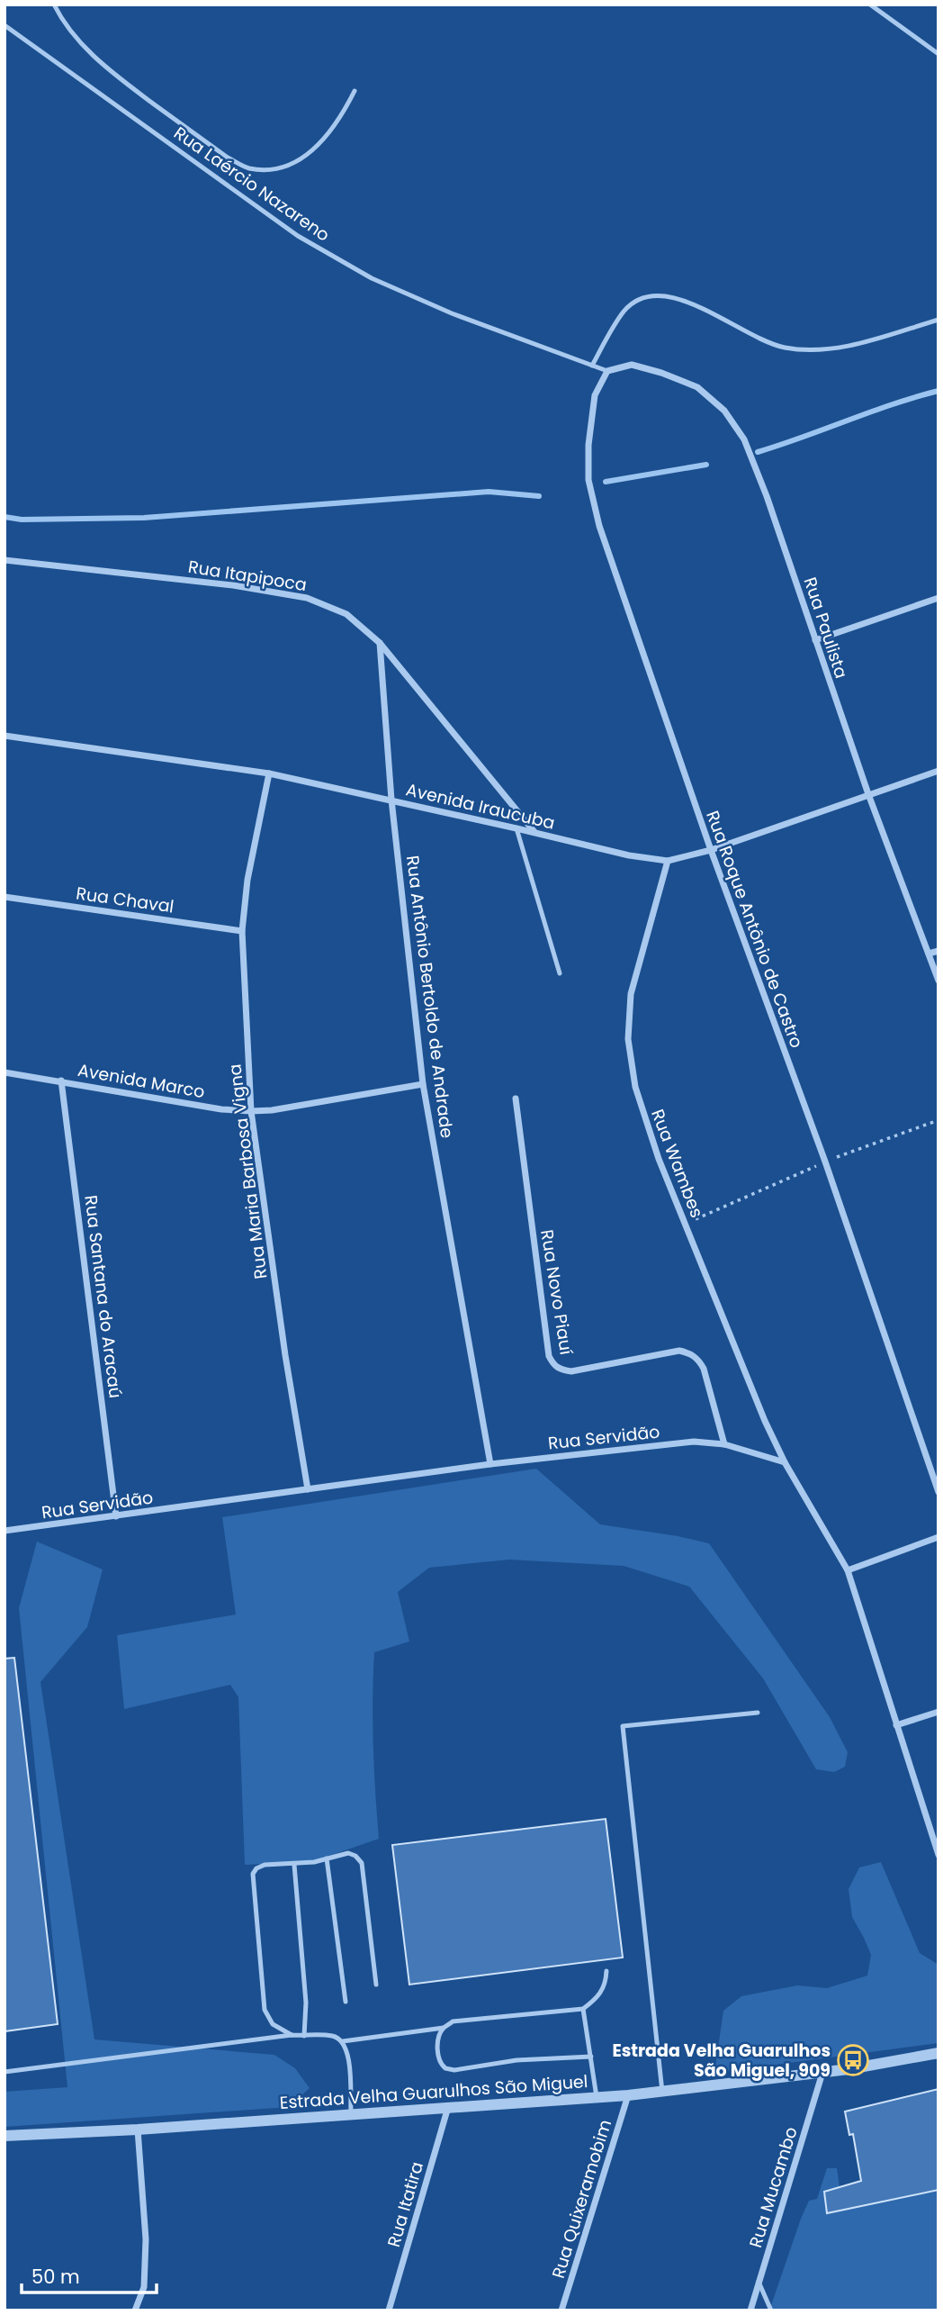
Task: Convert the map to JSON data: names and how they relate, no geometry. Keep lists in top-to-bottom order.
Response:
{
  "streets": {
    "street": [
      "Rua Itapipoca",
      "Rua Paulista",
      "Avenida Iraucuba",
      "Rua Chaval",
      "Rua Roque Antônio de Castro",
      "Rua Antônio Bertoldo de Andrade",
      "Avenida Marco",
      "Rua Wambes",
      "Rua Maria Barbosa Vigna",
      "Rua Novo Piauí",
      "Rua Santana do Aracaú",
      "Rua Servidão",
      "Estrada Velha Guarulhos São Miguel",
      "Rua Mucambo",
      "Rua Quixeramobim",
      "Rua Itatira"
    ],
    "lane": ["Rua Laércio Nazareno"]
  },
  "crossings": [
    ["Rua Laércio Nazareno", "Rua Paulista"],
    ["Rua Laércio Nazareno", "Rua Roque Antônio de Castro"],
    ["Rua Itapipoca", "Avenida Iraucuba"],
    ["Rua Itapipoca", "Rua Antônio Bertoldo de Andrade"],
    ["Rua Paulista", "Avenida Iraucuba"],
    ["Rua Paulista", "Rua Roque Antônio de Castro"],
    ["Avenida Iraucuba", "Rua Roque Antônio de Castro"],
    ["Avenida Iraucuba", "Rua Antônio Bertoldo de Andrade"],
    ["Avenida Iraucuba", "Rua Wambes"],
    ["Avenida Iraucuba", "Rua Maria Barbosa Vigna"],
    ["Rua Chaval", "Rua Maria Barbosa Vigna"],
    ["Rua Antônio Bertoldo de Andrade", "Avenida Marco"],
    ["Rua Antônio Bertoldo de Andrade", "Rua Servidão"],
    ["Avenida Marco", "Rua Maria Barbosa Vigna"],
    ["Avenida Marco", "Rua Santana do Aracaú"],
    ["Rua Wambes", "Rua Servidão"],
    ["Rua Maria Barbosa Vigna", "Rua Servidão"],
    ["Rua Novo Piauí", "Rua Servidão"],
    ["Rua Santana do Aracaú", "Rua Servidão"],
    ["Estrada Velha Guarulhos São Miguel", "Rua Mucambo"],
    ["Estrada Velha Guarulhos São Miguel", "Rua Quixeramobim"],
    ["Estrada Velha Guarulhos São Miguel", "Rua Itatira"]
  ],
  "places": {
    "bus stop": ["Estrada Velha Guarulhos São Miguel, 909"]
  },
  "scale_bar": "50 m"
}
